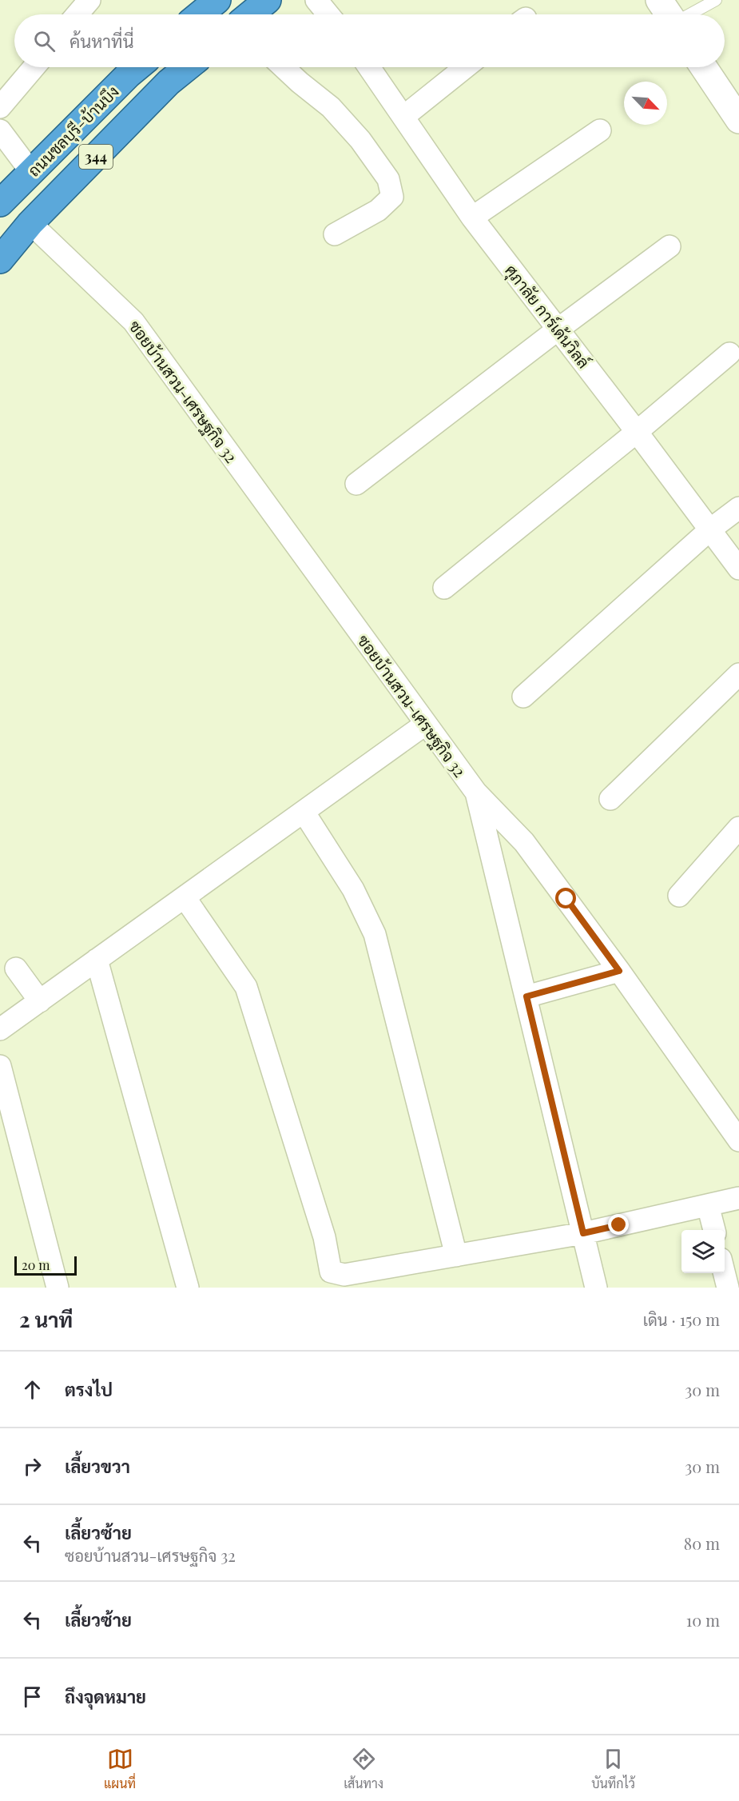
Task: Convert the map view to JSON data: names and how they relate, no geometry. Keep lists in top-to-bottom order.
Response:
{
  "streets": {
    "highway": ["ถนนชลบุรี-บ้านบึง", "344"],
    "street": ["ศุภาลัย การ์เด้นวิลล์", "ซอยบ้านสวน-เศรษฐกิจ 32"]
  },
  "crossings": [
    ["344", "ซอยบ้านสวน-เศรษฐกิจ 32"]
  ],
  "scale_bar": "20 m",
  "north": "bottom right",
  "page": {
    "search": "ค้นหาที่นี่",
    "scale": "20 m",
    "heading": ["2 นาที", "เดิน · 150 m"],
    "list": [
      ["ตรงไป", "30 m"],
      ["เลี้ยวขวา", "30 m"],
      ["เลี้ยวซ้าย", "ซอยบ้านสวน-เศรษฐกิจ 32", "80 m"],
      ["เลี้ยวซ้าย", "10 m"],
      "ถึงจุดหมาย"
    ],
    "nav": ["แผนที่", "เส้นทาง", "บันทึกไว้"]
  }
}
